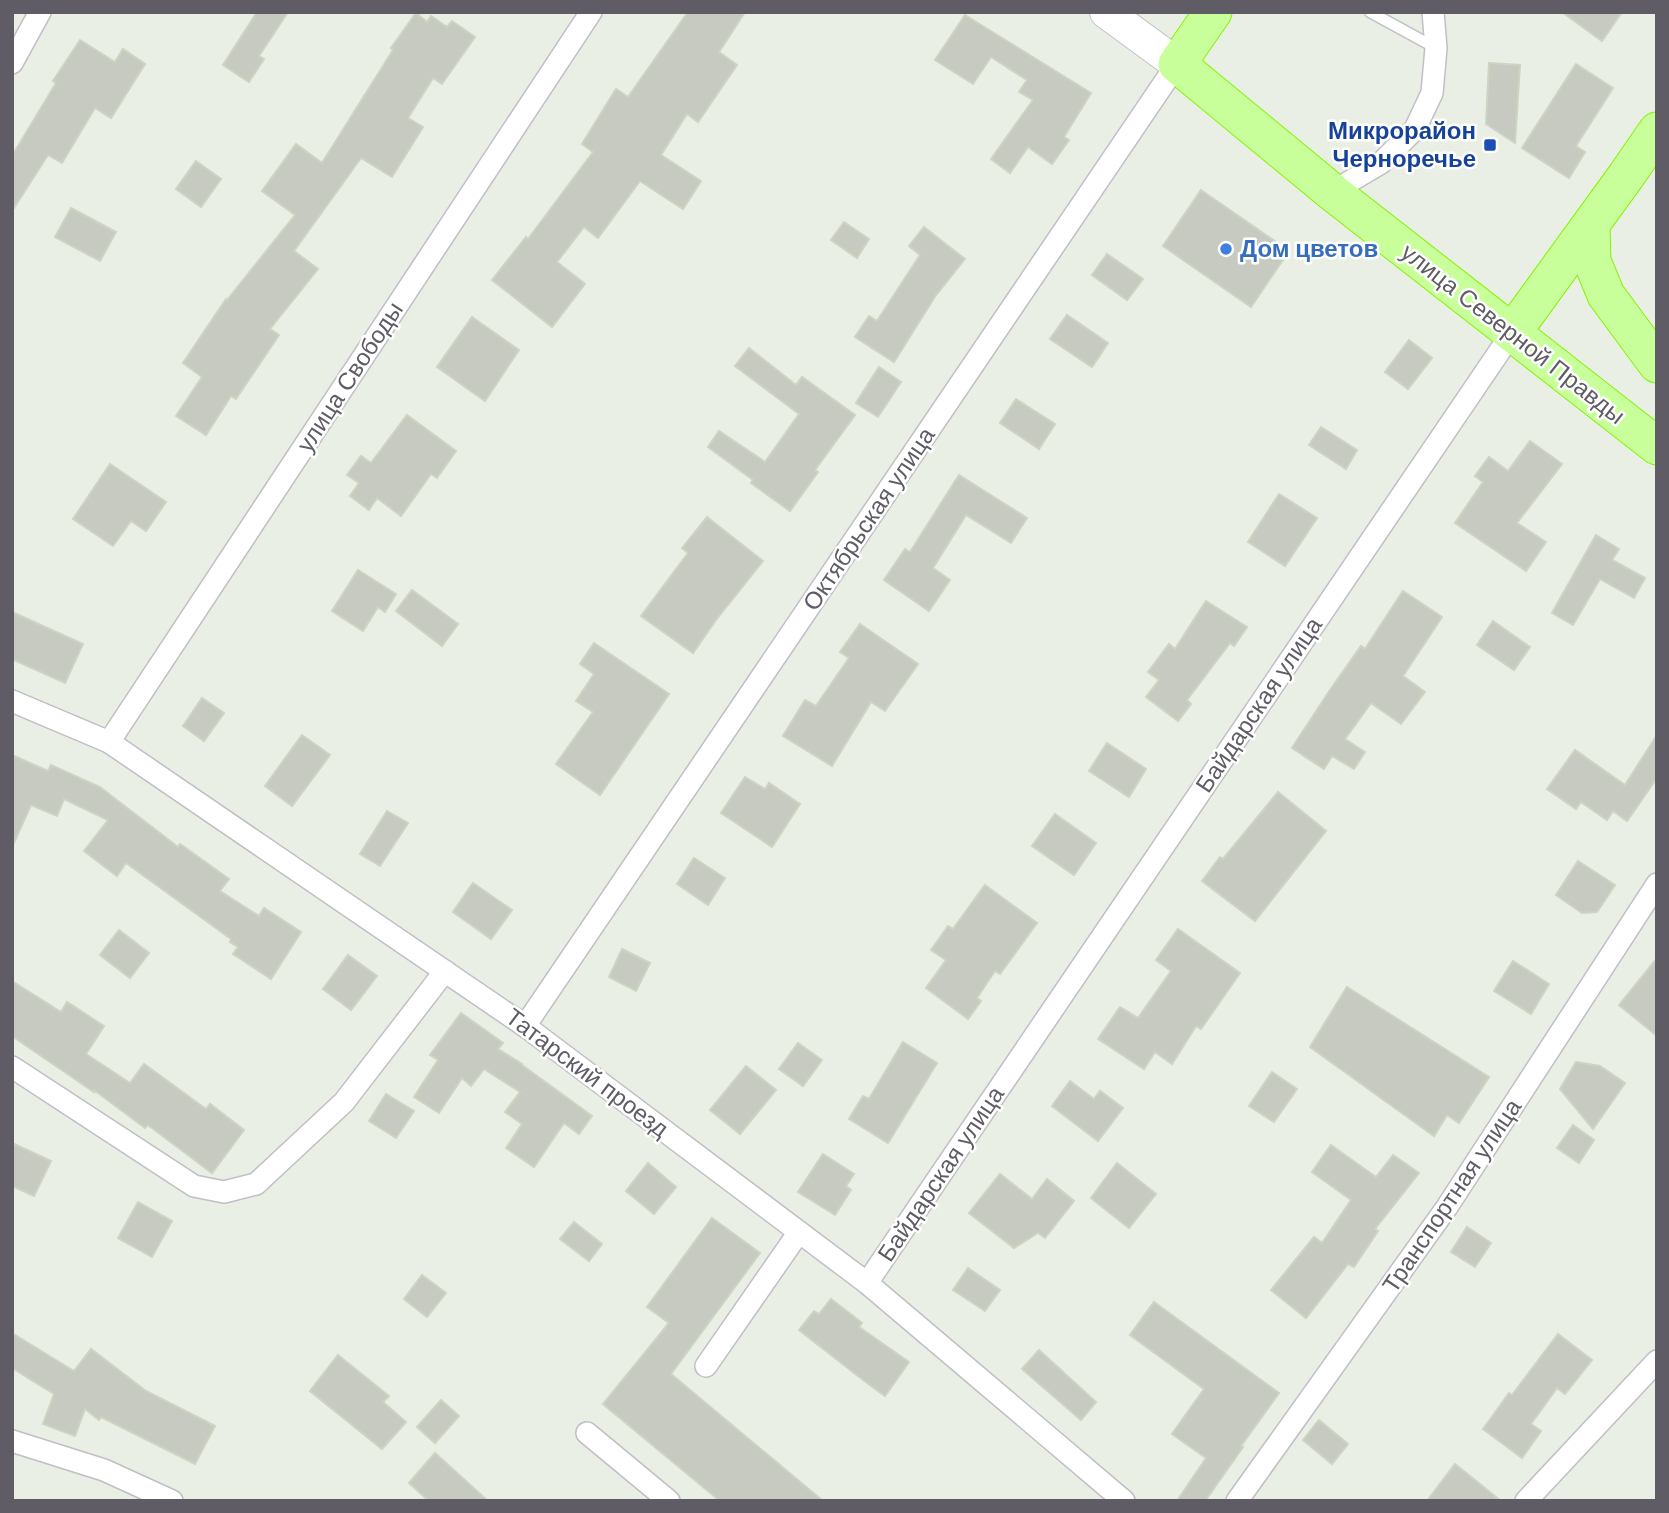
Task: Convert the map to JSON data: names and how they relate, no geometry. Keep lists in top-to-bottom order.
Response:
{
  "streets": {
    "highway": ["улица Северной Правды", "Октябрьская улица", "Байдарская улица"],
    "street": ["улица Свободы", "Татарский проезд", "Транспортная улица"]
  },
  "crossings": [
    ["улица Северной Правды", "Октябрьская улица"],
    ["улица Северной Правды", "Байдарская улица"],
    ["улица Свободы", "Татарский проезд"],
    ["Октябрьская улица", "Татарский проезд"],
    ["Байдарская улица", "Татарский проезд"]
  ],
  "places": {
    "transit": ["Микрорайон Черноречье"],
    "other": ["Дом цветов"]
  }
}
